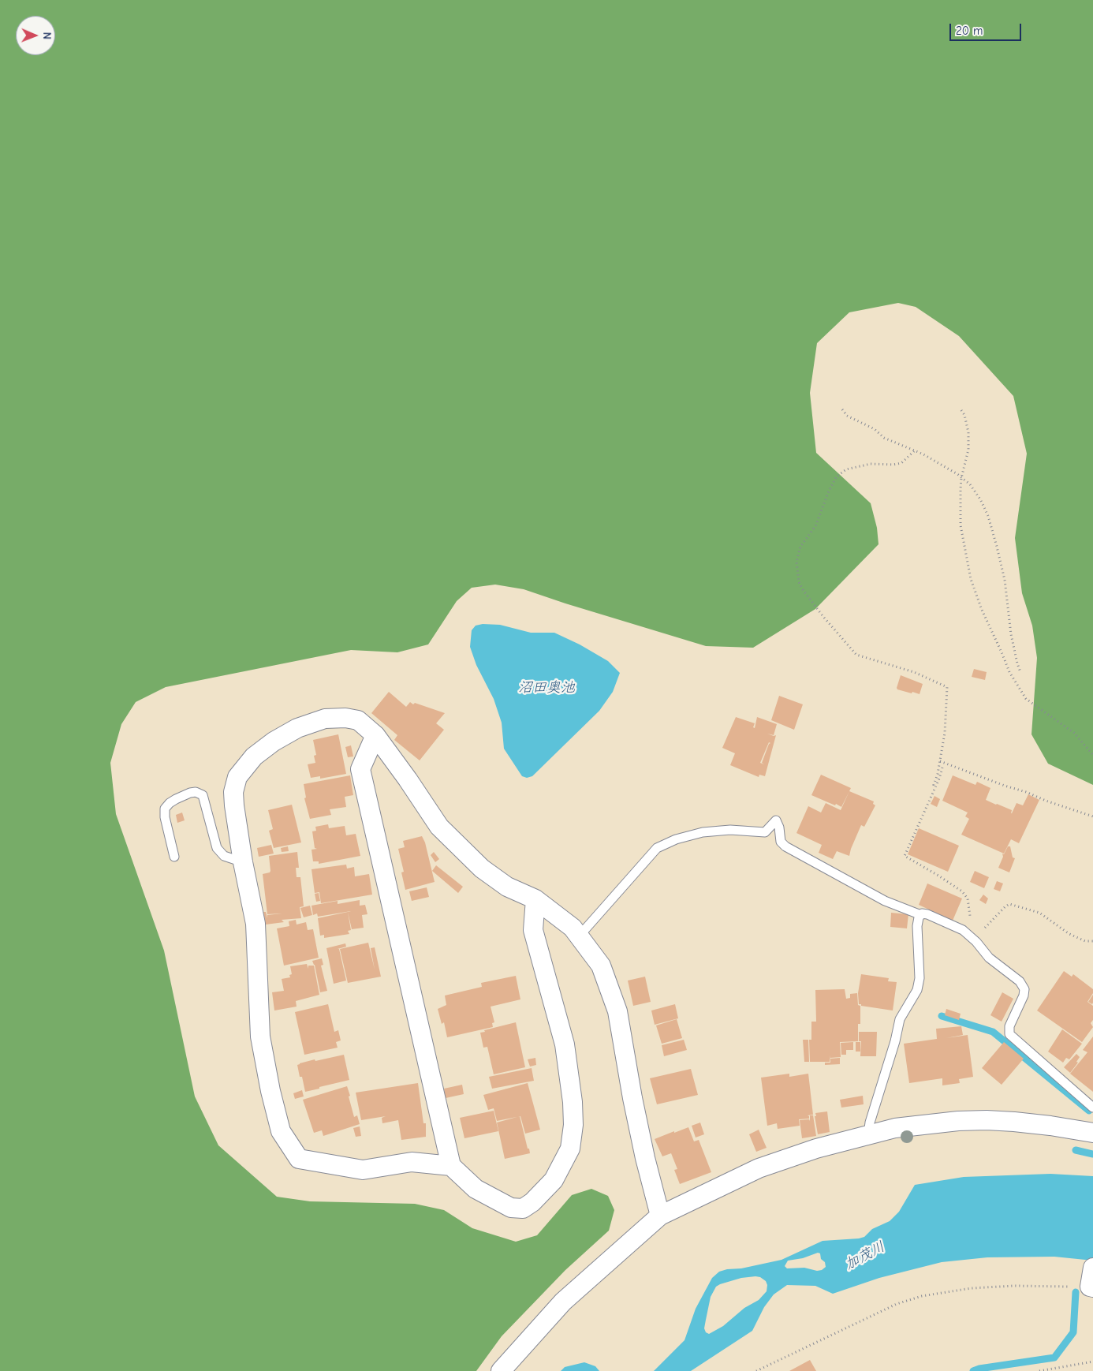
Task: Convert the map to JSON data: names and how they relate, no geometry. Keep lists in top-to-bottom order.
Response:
{
  "water": ["沼田奥池", "加茂川"],
  "scale_bar": "20 m",
  "north": "right"
}
